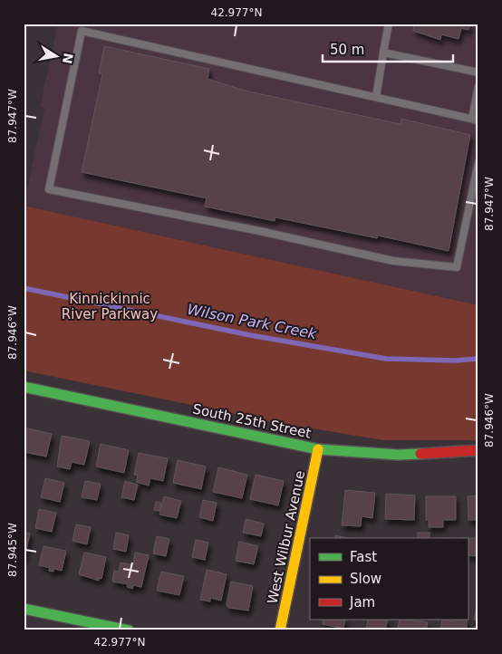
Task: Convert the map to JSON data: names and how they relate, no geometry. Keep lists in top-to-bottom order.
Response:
{
  "streets": {
    "street": ["South 25th Street", "West Wilbur Avenue"]
  },
  "crossings": [
    ["South 25th Street", "West Wilbur Avenue"]
  ],
  "water": ["Wilson Park Creek"],
  "parks": ["Kinnickinnic River Parkway"],
  "legend": ["Fast", "Slow", "Jam"],
  "scale_bar": "50 m",
  "north": "right",
  "coordinates": [
    "42.977°N",
    "87.947°W",
    "87.946°W",
    "87.945°W"
  ]
}
